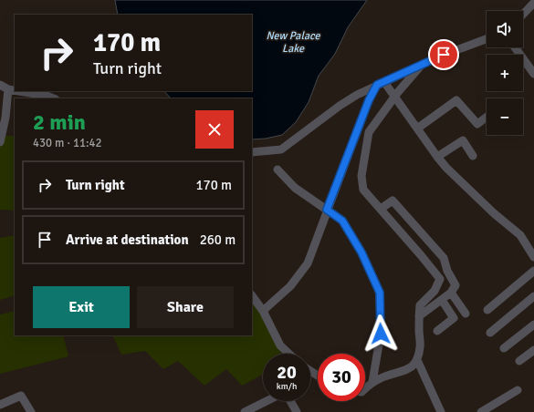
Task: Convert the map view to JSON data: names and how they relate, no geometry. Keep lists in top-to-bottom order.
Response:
{
  "water": ["New Palace Lake"],
  "page": {
    "map_buttons": ["+", "−"],
    "turn": ["170 m", "Turn right"],
    "heading": ["2 min", "430 m · 11:42"],
    "list": [
      {
        "name": "Turn right",
        "value": "170 m"
      },
      {
        "name": "Arrive at destination",
        "value": "260 m"
      }
    ],
    "buttons": ["Exit", "Share"],
    "speed": "20 km/h",
    "limit": "30"
  }
}
